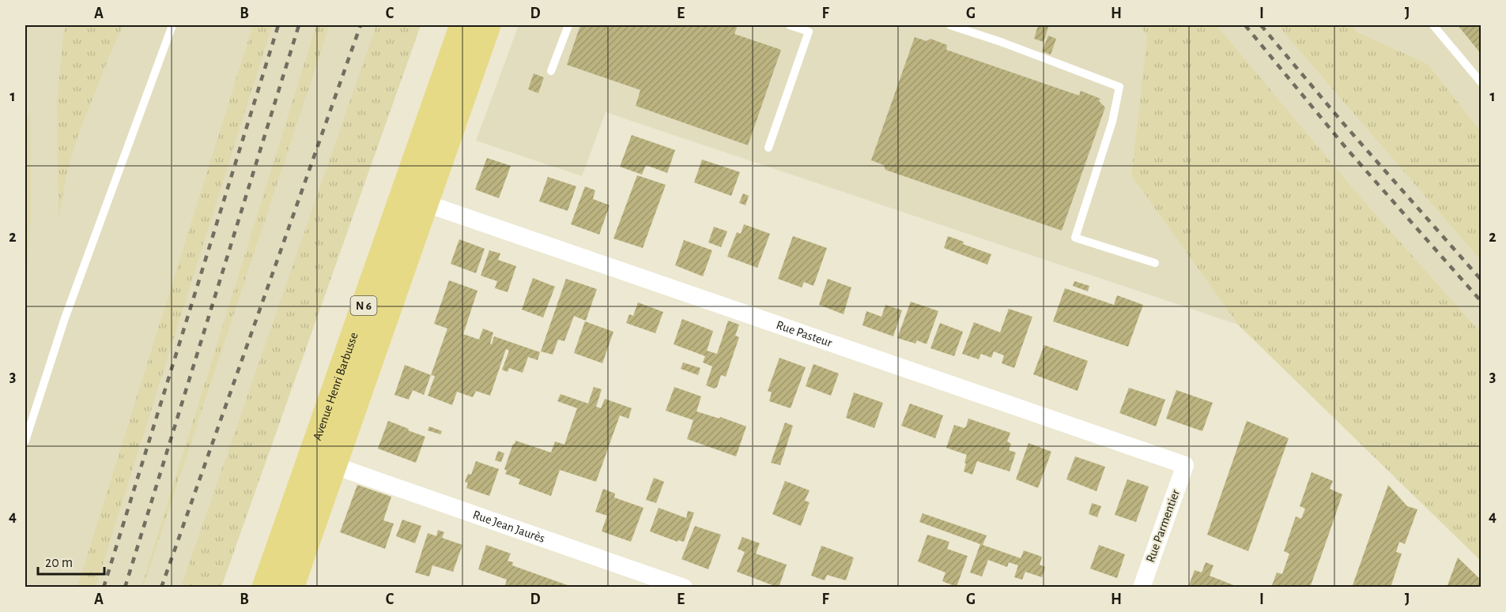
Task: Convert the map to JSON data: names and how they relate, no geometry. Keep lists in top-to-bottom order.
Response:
{
  "streets": {
    "main road": ["N 6", "Avenue Henri Barbusse"],
    "street": ["Rue Pasteur", "Rue Jean Jaurès", "Rue Parmentier"]
  },
  "crossings": [
    ["Rue Pasteur", "Avenue Henri Barbusse"],
    ["Rue Pasteur", "Rue Parmentier"],
    ["Avenue Henri Barbusse", "Rue Jean Jaurès"]
  ],
  "scale_bar": "20 m",
  "grid": {
    "columns": [
      "A",
      "B",
      "C",
      "D",
      "E",
      "F",
      "G",
      "H",
      "I",
      "J"
    ],
    "rows": [
      "1",
      "2",
      "3",
      "4"
    ]
  }
}
